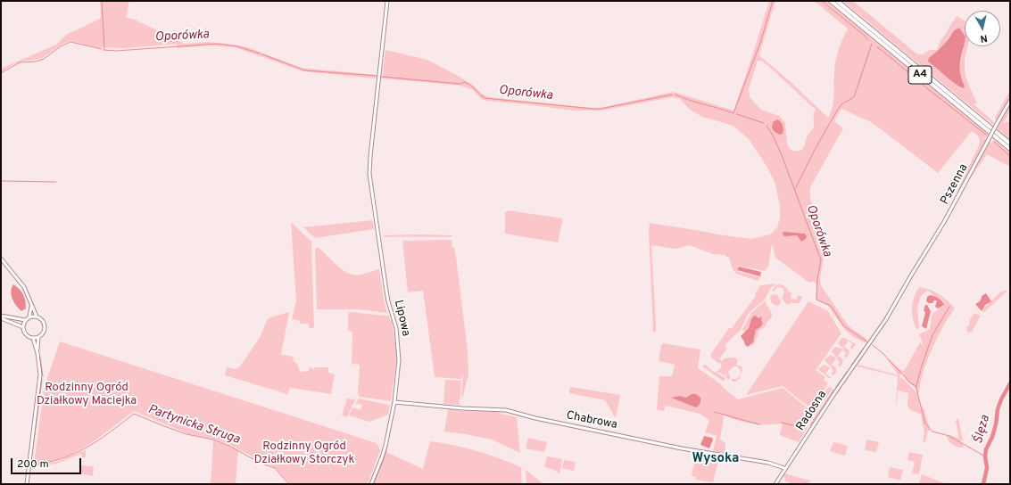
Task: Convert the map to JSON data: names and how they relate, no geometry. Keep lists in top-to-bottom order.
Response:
{
  "streets": {
    "highway": ["A4"],
    "street": [
      "Pszenna",
      "Lipowa",
      "Radosna",
      "Chabrowa"
    ]
  },
  "crossings": [
    ["Pszenna", "Radosna"],
    ["Lipowa", "Chabrowa"],
    ["Radosna", "Chabrowa"]
  ],
  "districts": ["Wysoka"],
  "water": ["Oporówka", "Partynicka Struga", "Ślęza"],
  "parks": ["Rodzinny Ogród Działkowy Maciejka", "Rodzinny Ogród Działkowy Storczyk"],
  "scale_bar": "200 m",
  "north": "bottom"
}
